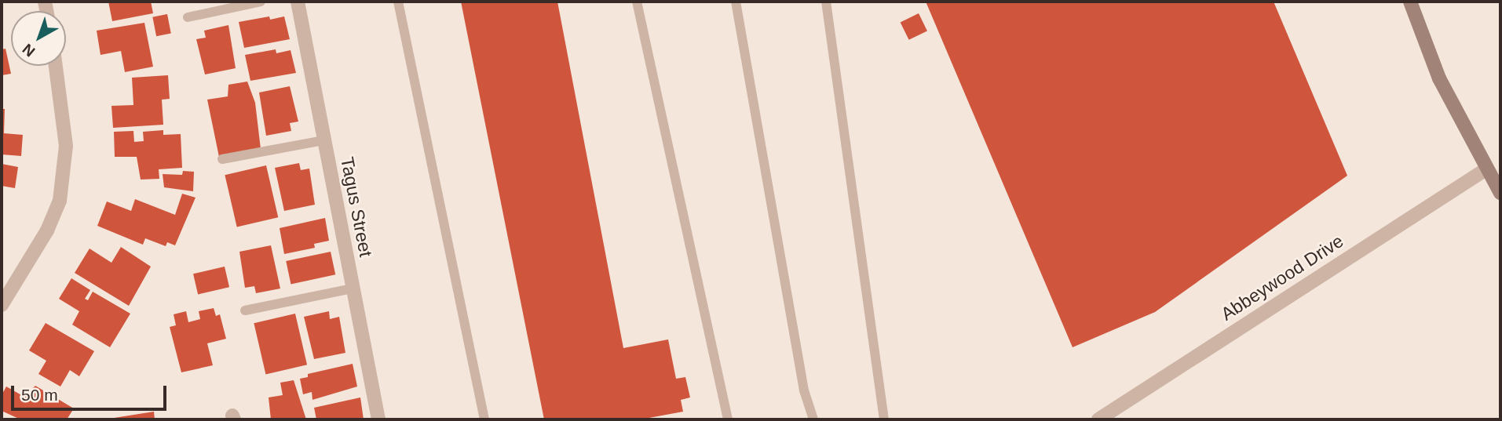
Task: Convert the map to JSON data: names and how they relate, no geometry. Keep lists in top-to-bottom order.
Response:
{
  "streets": {
    "street": ["Tagus Street", "Abbeywood Drive"]
  },
  "scale_bar": "50 m",
  "north": "bottom left"
}
